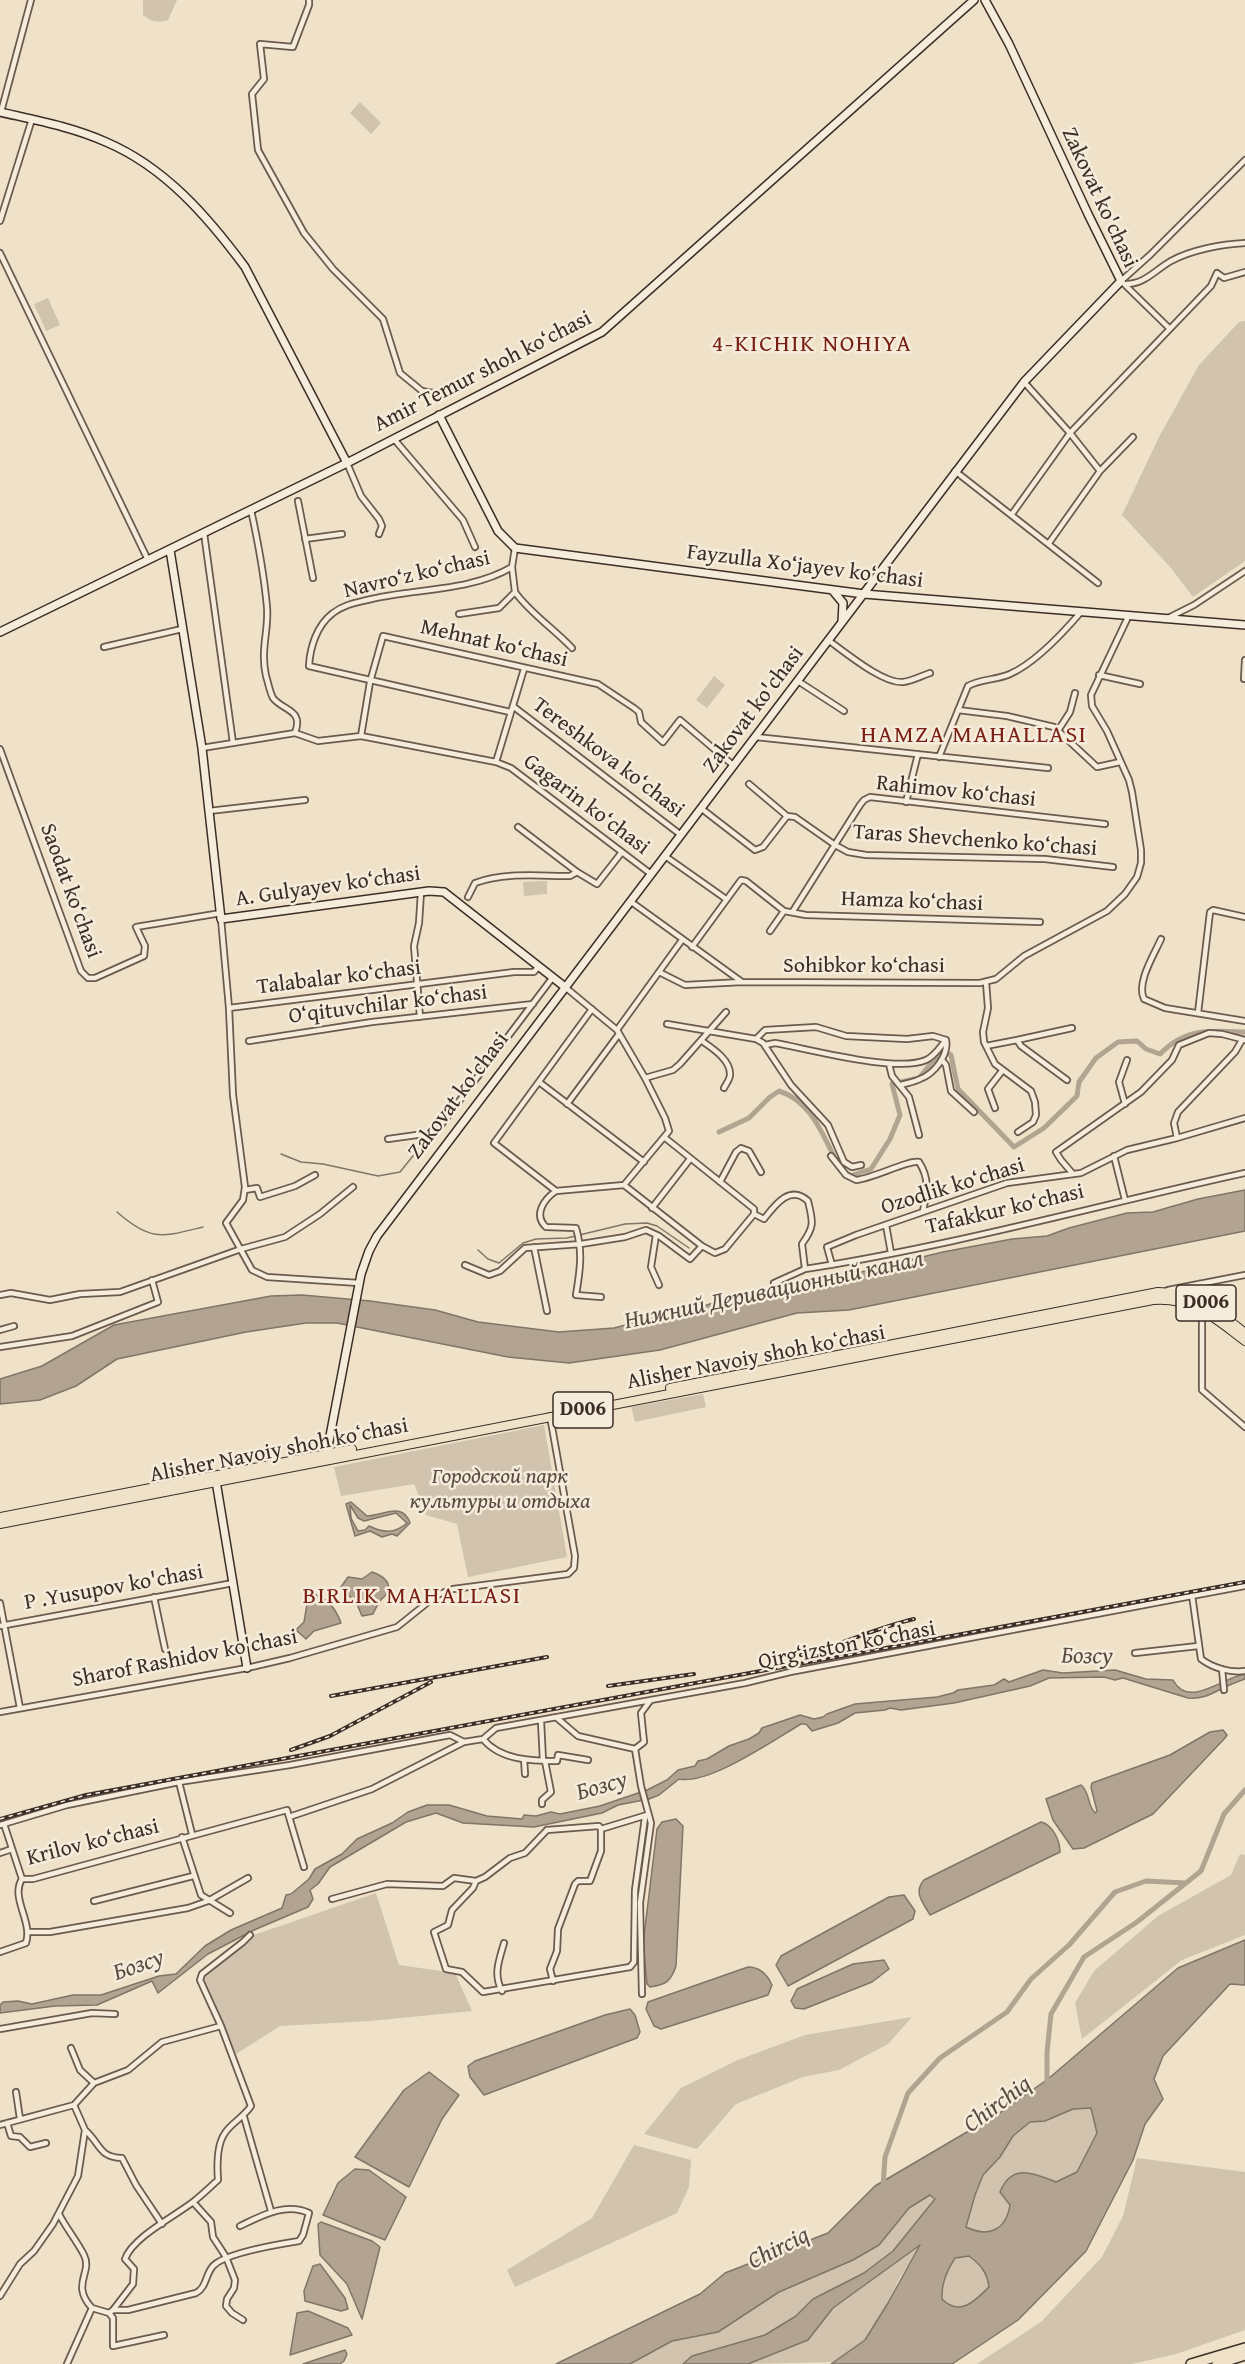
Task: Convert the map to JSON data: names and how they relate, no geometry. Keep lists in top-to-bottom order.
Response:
{
  "streets": {
    "main road": [
      "Zakovat ko'chasi",
      "Amir Temur shoh ko‘chasi",
      "Fayzulla Xo‘jayev ko‘chasi",
      "A. Gulyayev ko‘chasi",
      "D006",
      "Alisher Navoiy shoh koʻchasi"
    ],
    "street": [
      "Navro‘z ko‘chasi",
      "Mehnat ko‘chasi",
      "Tereshkova ko‘chasi",
      "Rahimov ko‘chasi",
      "Gagarin ko‘chasi",
      "Taras Shevchenko ko‘chasi",
      "Saodat ko‘chasi",
      "Hamza ko‘chasi",
      "Sohibkor ko‘chasi",
      "Talabalar ko‘chasi",
      "O‘qituvchilar ko‘chasi",
      "Ozodlik ko‘chasi",
      "Tafakkur ko‘chasi",
      "P .Yusupov ko'chasi",
      "Qirg‘izston ko‘chasi",
      "Sharof Rashidov ko'chasi",
      "Krilov ko‘chasi"
    ]
  },
  "crossings": [
    ["Zakovat ko'chasi", "Fayzulla Xo‘jayev ko‘chasi"],
    ["Zakovat ko'chasi", "Mehnat ko‘chasi"],
    ["Zakovat ko'chasi", "Tereshkova ko‘chasi"],
    ["Zakovat ko'chasi", "Gagarin ko‘chasi"],
    ["Zakovat ko'chasi", "A. Gulyayev ko‘chasi"],
    ["Zakovat ko'chasi", "Alisher Navoiy shoh koʻchasi"],
    ["Amir Temur shoh ko‘chasi", "A. Gulyayev ko‘chasi"],
    ["Fayzulla Xo‘jayev ko‘chasi", "Navro‘z ko‘chasi"],
    ["Navro‘z ko‘chasi", "Tereshkova ko‘chasi"],
    ["Mehnat ko‘chasi", "Tereshkova ko‘chasi"],
    ["Rahimov ko‘chasi", "Taras Shevchenko ko‘chasi"],
    ["Rahimov ko‘chasi", "Hamza ko‘chasi"],
    ["Gagarin ko‘chasi", "A. Gulyayev ko‘chasi"],
    ["A. Gulyayev ko‘chasi", "Saodat ko‘chasi"],
    ["A. Gulyayev ko‘chasi", "Talabalar ko‘chasi"],
    ["Saodat ko‘chasi", "Talabalar ko‘chasi"],
    ["Ozodlik ko‘chasi", "Tafakkur ko‘chasi"],
    ["D006", "Alisher Navoiy shoh koʻchasi"],
    ["Alisher Navoiy shoh koʻchasi", "Sharof Rashidov ko'chasi"],
    ["Qirg‘izston ko‘chasi", "Krilov ko‘chasi"]
  ],
  "districts": ["4-KICHIK NOHIYA", "HAMZA MAHALLASI", "BIRLIK MAHALLASI"],
  "water": [
    "Нижний Деривационный канал",
    "Бозсу",
    "Chirchiq",
    "Chirciq"
  ],
  "parks": ["Городской парк культуры и отдыха"]
}
